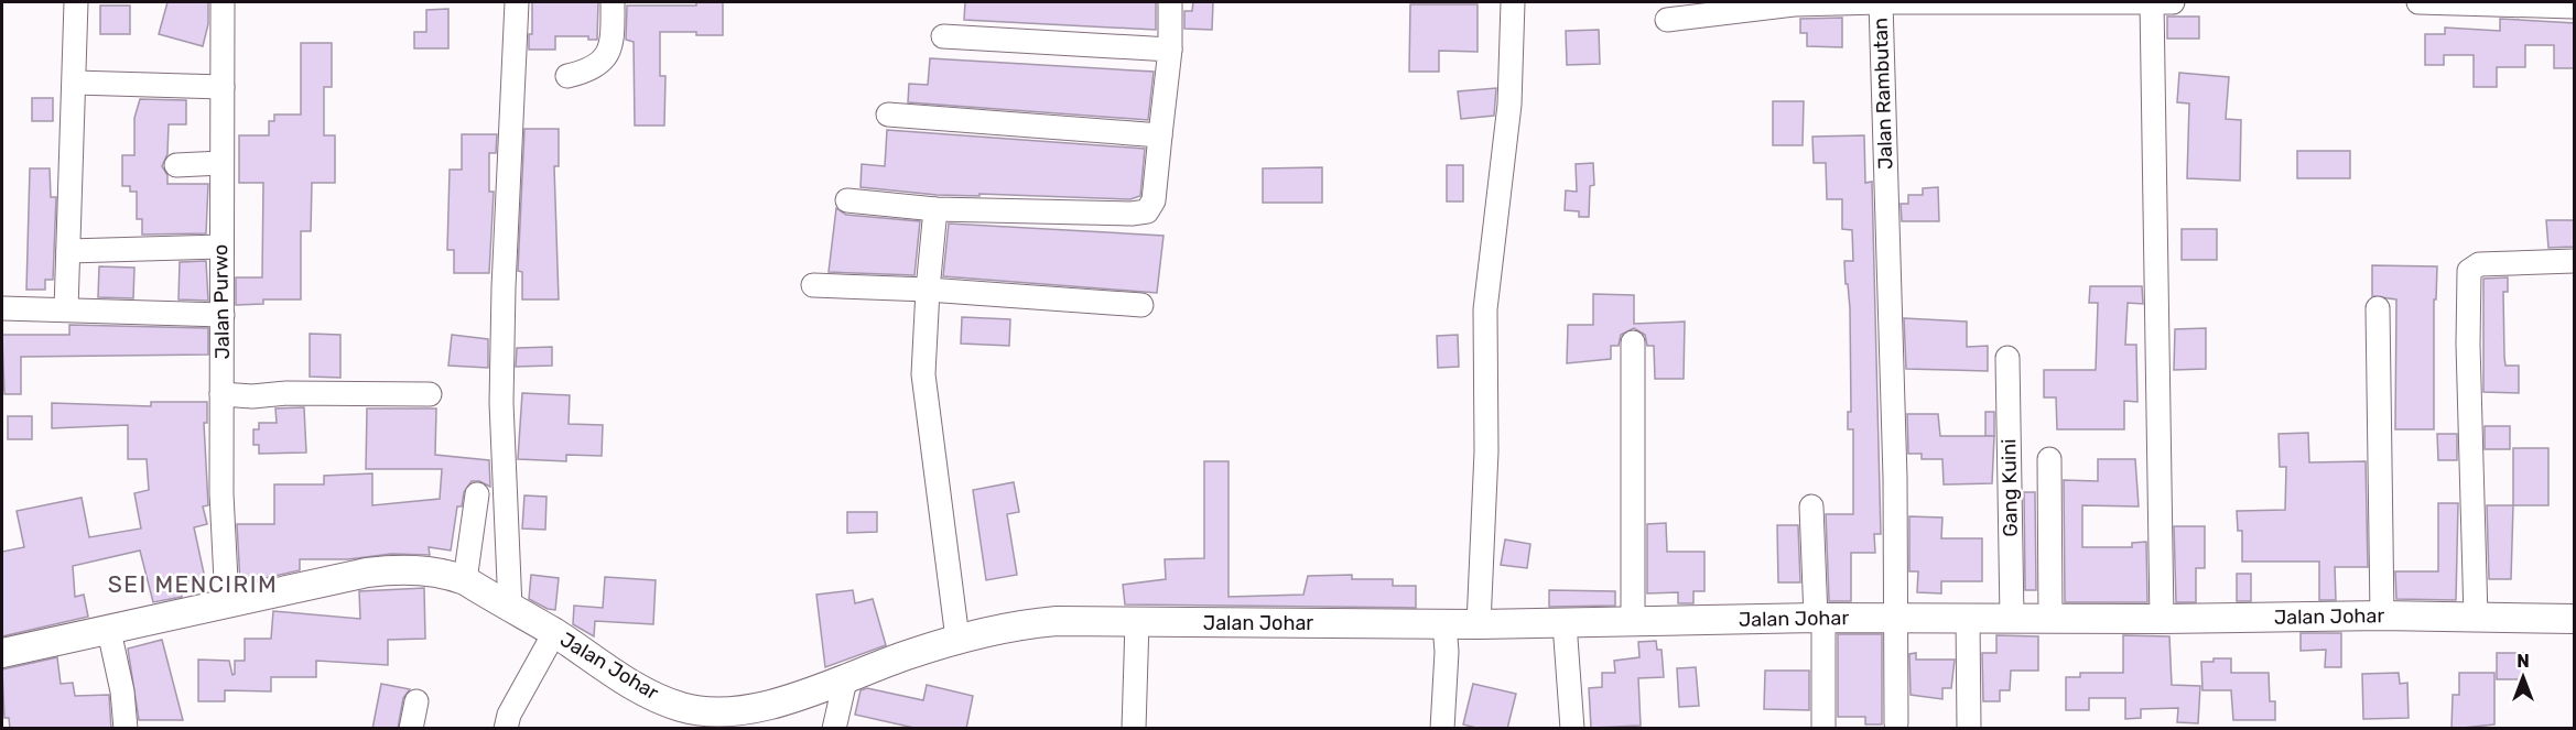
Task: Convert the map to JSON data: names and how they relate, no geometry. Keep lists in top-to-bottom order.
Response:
{
  "streets": {
    "street": [
      "Jalan Rambutan",
      "Jalan Purwo",
      "Gang Kuini",
      "Jalan Johar"
    ]
  },
  "crossings": [
    ["Jalan Rambutan", "Jalan Johar"],
    ["Jalan Purwo", "Jalan Johar"],
    ["Gang Kuini", "Jalan Johar"]
  ],
  "districts": ["SEI MENCIRIM"],
  "north": "top"
}
